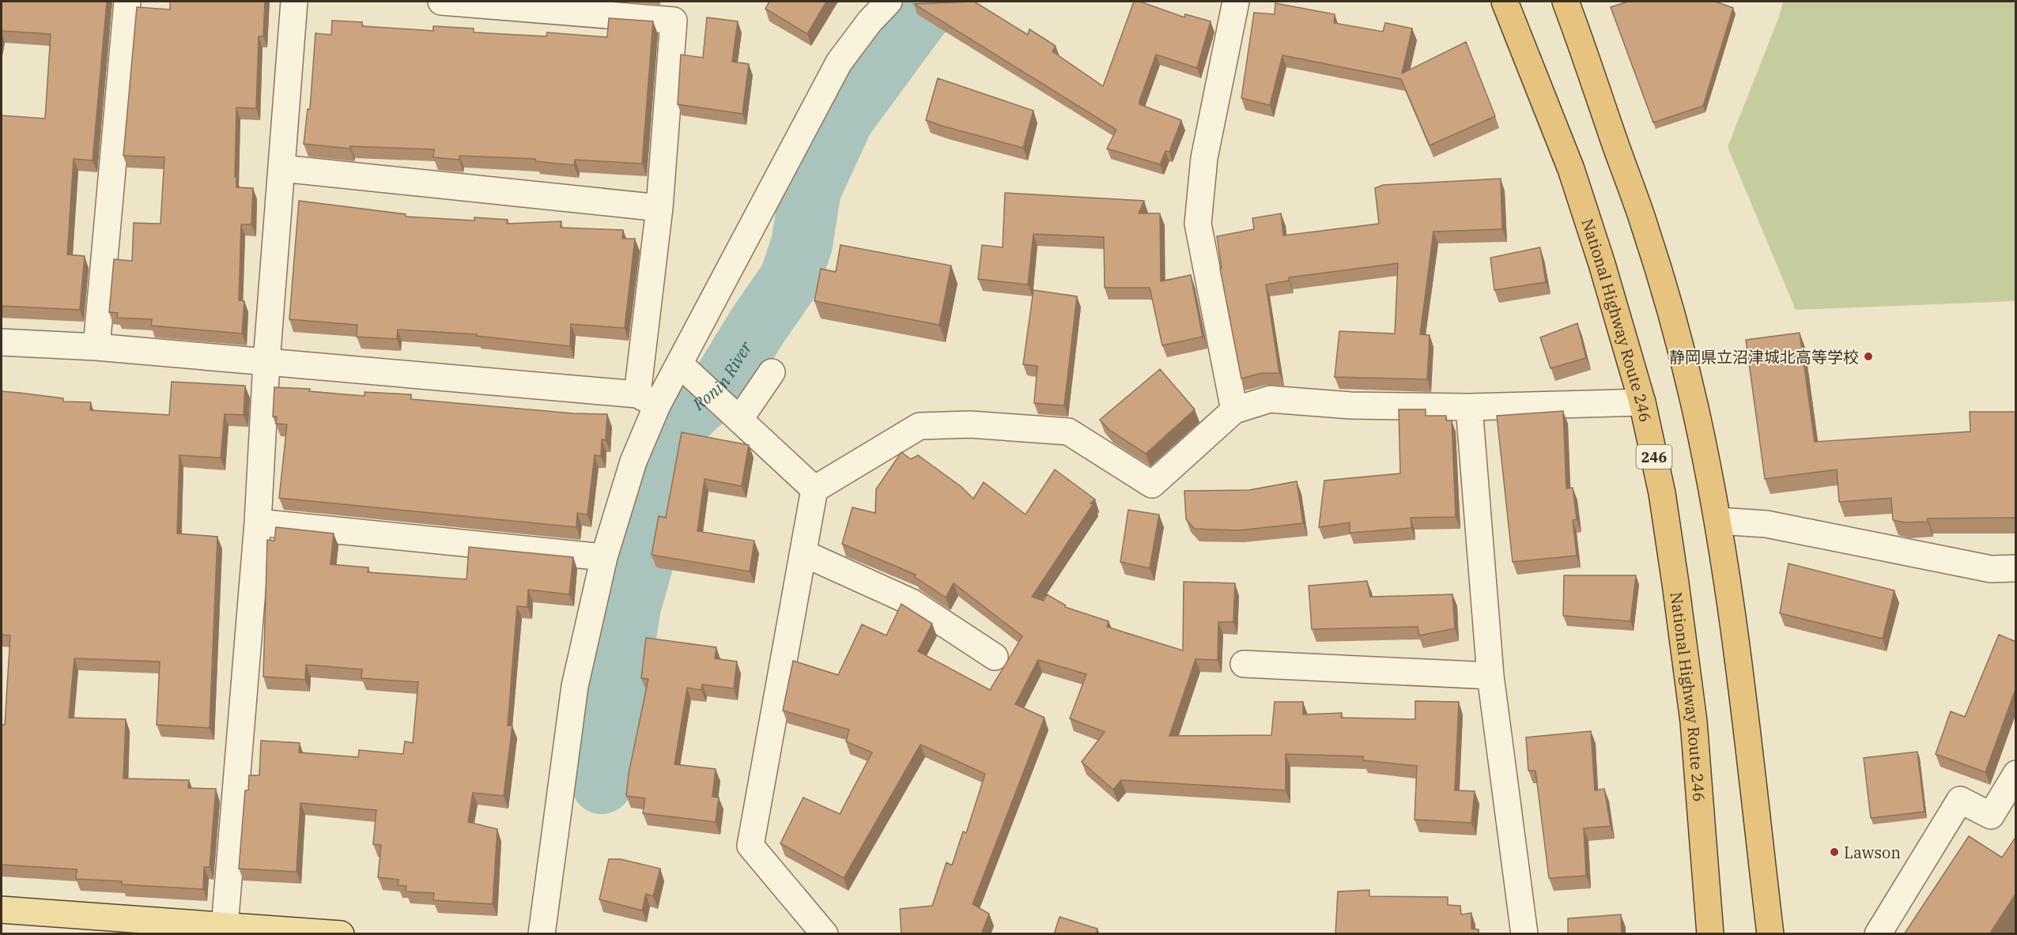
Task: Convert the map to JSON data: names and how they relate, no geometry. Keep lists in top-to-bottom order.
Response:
{
  "streets": {
    "highway": ["National Highway Route 246", "246"]
  },
  "water": ["Ronin River"],
  "places": ["静岡県立沼津城北高等学校", "Lawson"]
}
